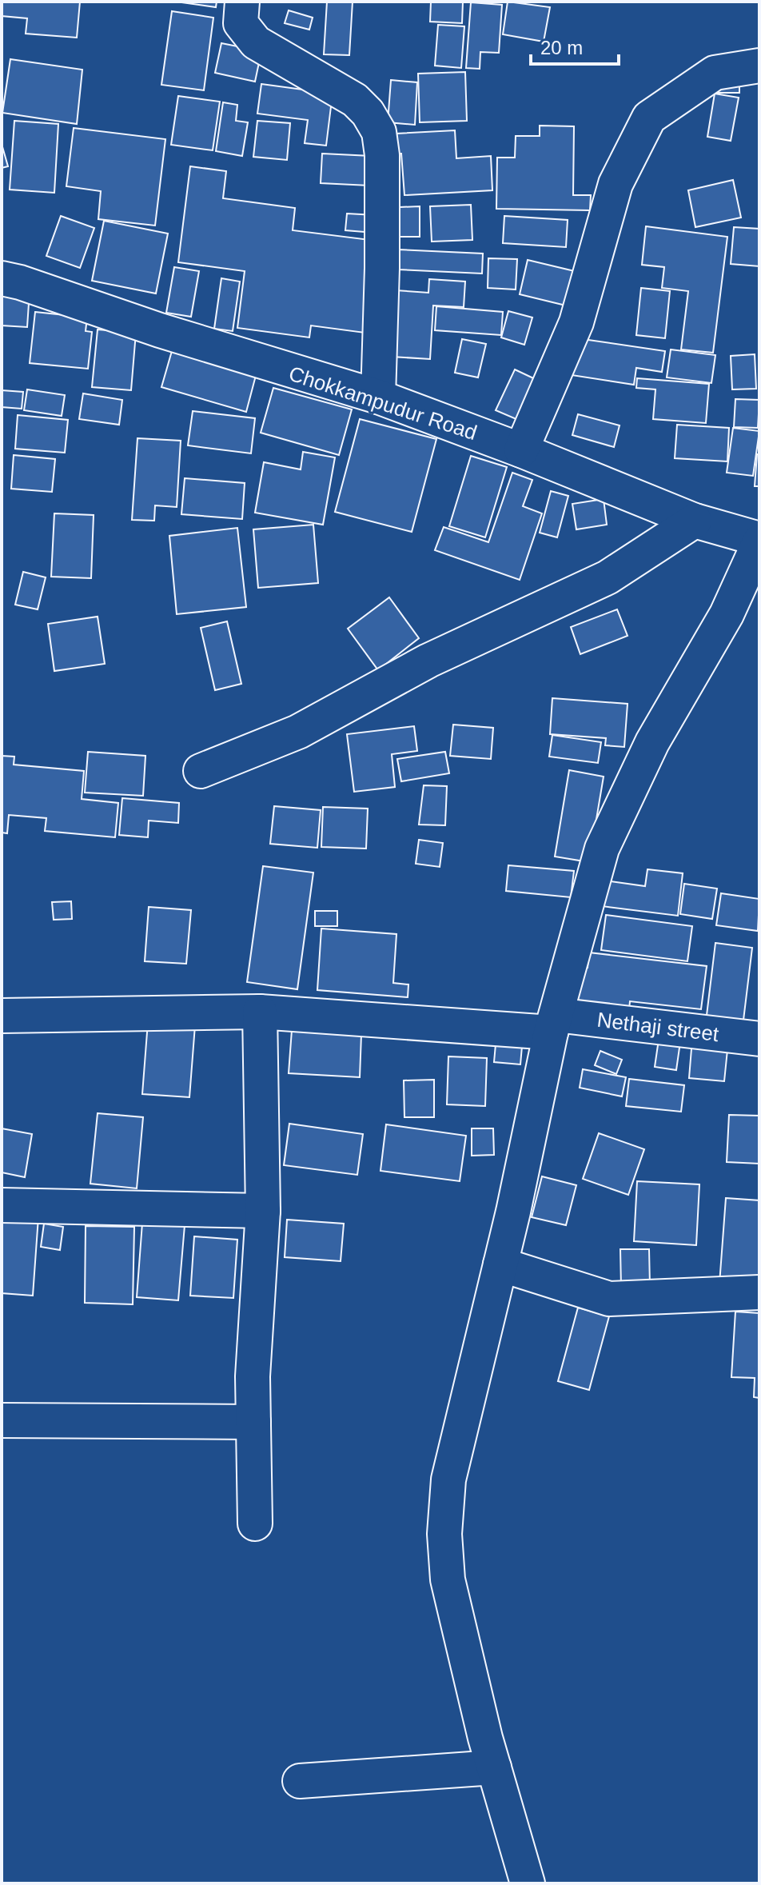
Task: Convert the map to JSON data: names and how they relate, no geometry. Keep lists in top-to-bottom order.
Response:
{
  "streets": {
    "street": ["Chokkampudur Road", "Nethaji street"]
  },
  "scale_bar": "20 m"
}
